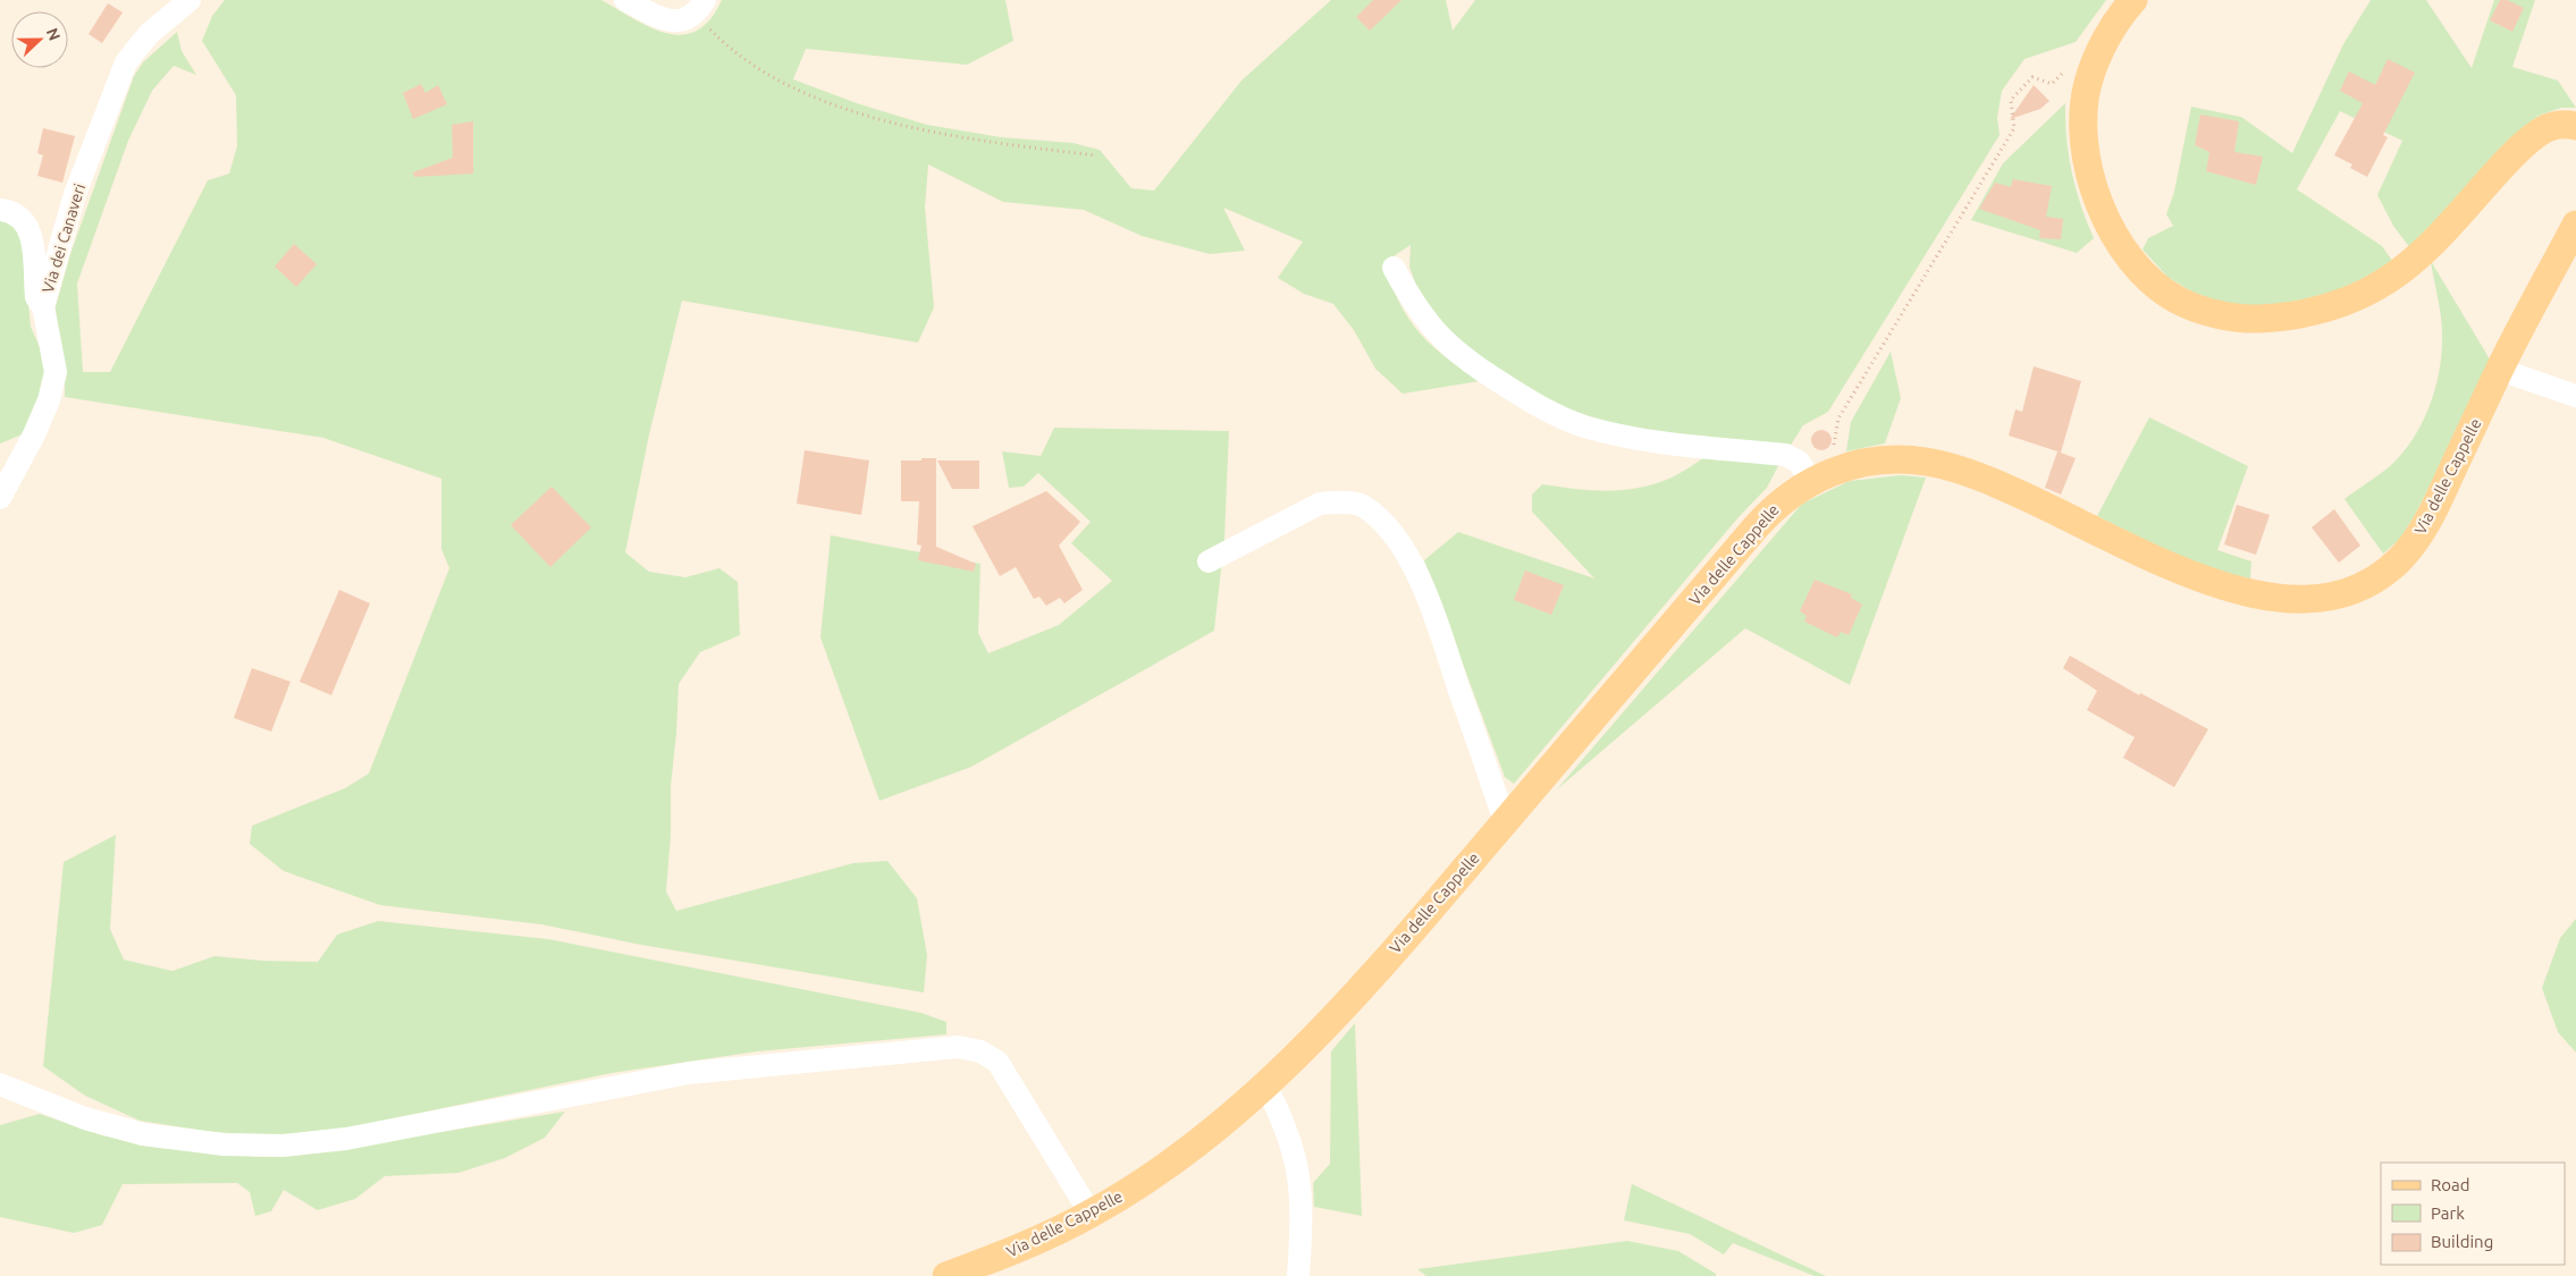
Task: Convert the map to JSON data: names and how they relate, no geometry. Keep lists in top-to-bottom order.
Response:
{
  "streets": {
    "main road": ["Via delle Cappelle"],
    "street": ["Via dei Canaveri"]
  },
  "legend": ["Road", "Park", "Building"],
  "north": "right"
}
